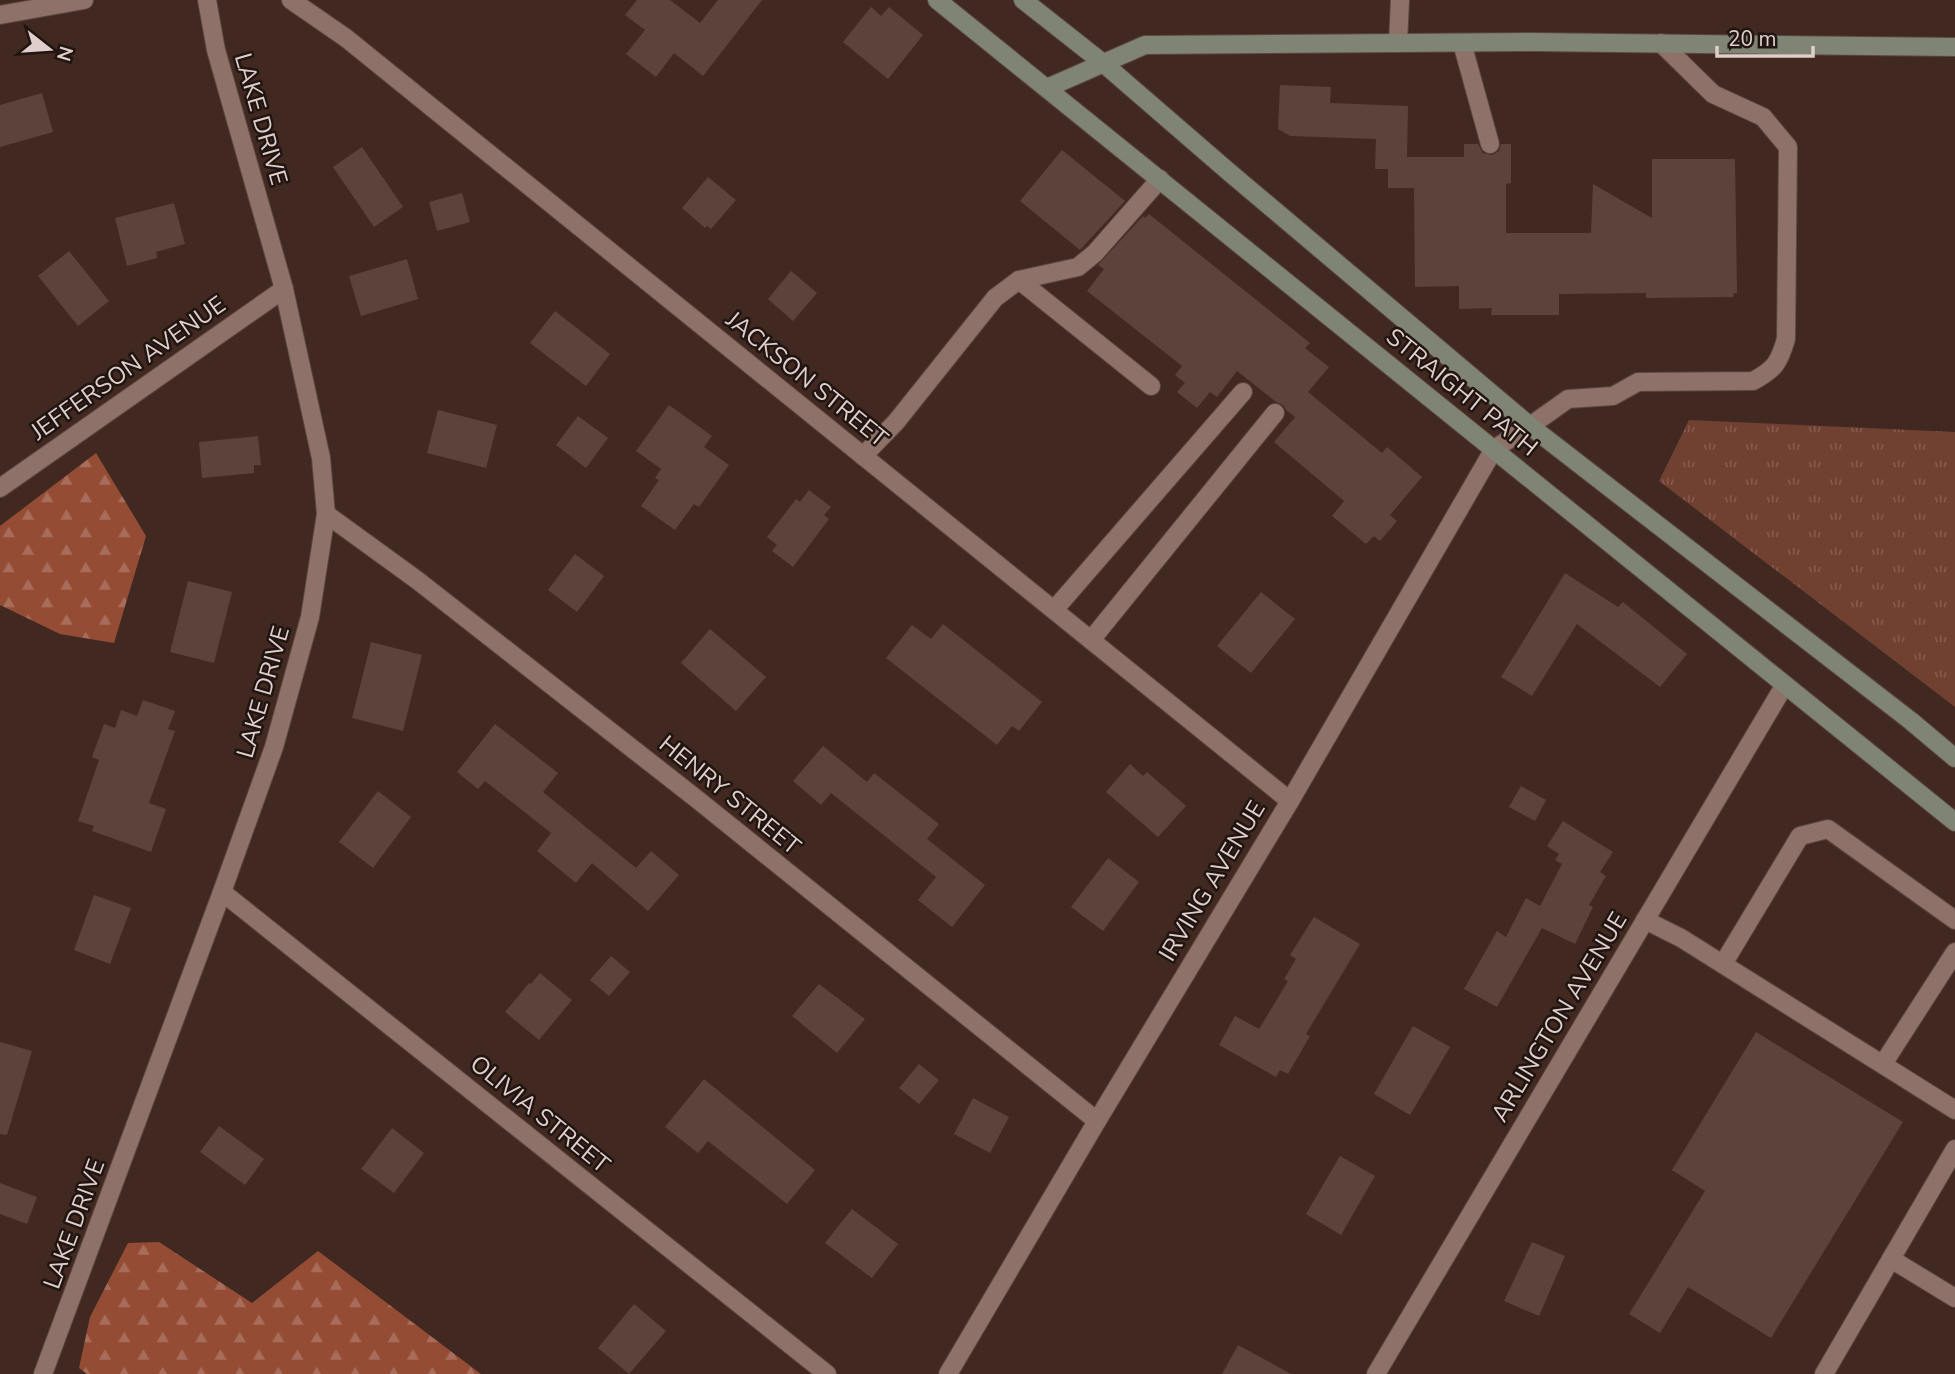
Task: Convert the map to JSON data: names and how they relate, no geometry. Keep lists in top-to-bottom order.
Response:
{
  "streets": {
    "main road": ["STRAIGHT PATH"],
    "street": [
      "LAKE DRIVE",
      "JEFFERSON AVENUE",
      "JACKSON STREET",
      "HENRY STREET",
      "IRVING AVENUE",
      "ARLINGTON AVENUE",
      "OLIVIA STREET"
    ]
  },
  "crossings": [
    ["LAKE DRIVE", "JEFFERSON AVENUE"],
    ["LAKE DRIVE", "HENRY STREET"],
    ["LAKE DRIVE", "OLIVIA STREET"],
    ["JACKSON STREET", "IRVING AVENUE"],
    ["STRAIGHT PATH", "IRVING AVENUE"],
    ["STRAIGHT PATH", "ARLINGTON AVENUE"],
    ["HENRY STREET", "IRVING AVENUE"]
  ],
  "scale_bar": "20 m",
  "north": "right"
}
